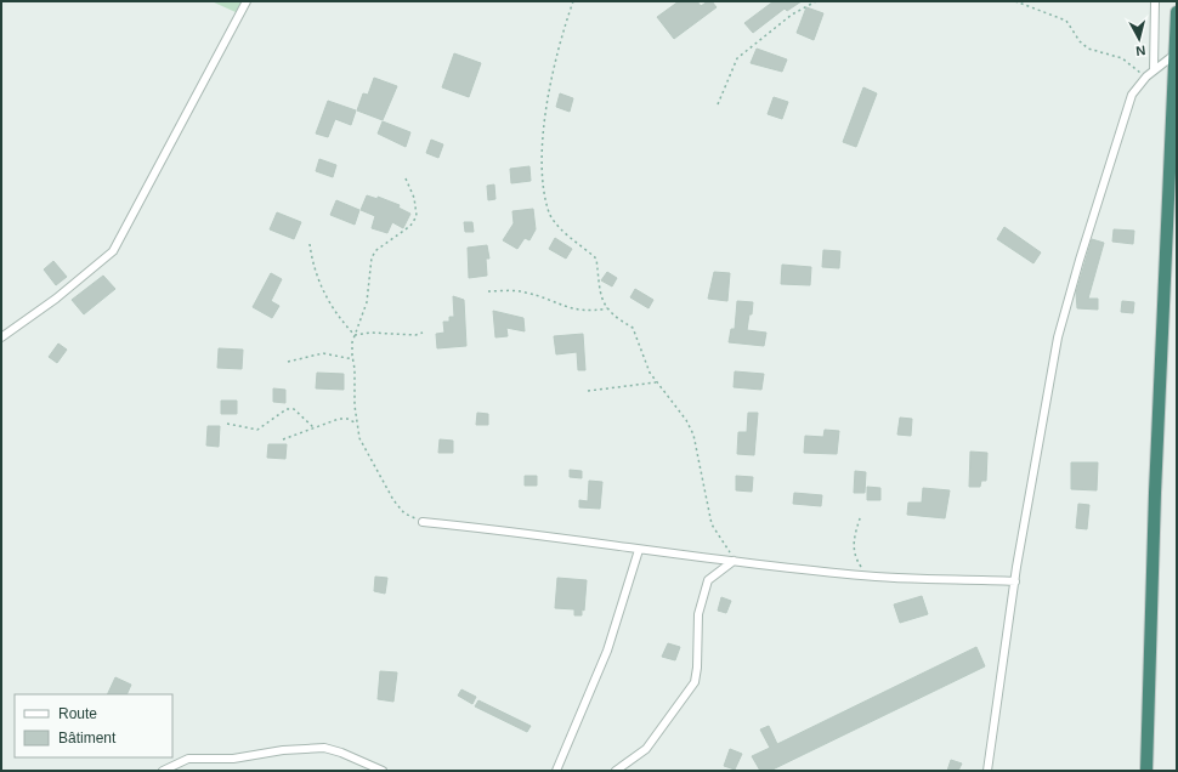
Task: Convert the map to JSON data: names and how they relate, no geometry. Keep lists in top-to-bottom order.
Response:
{
  "legend": ["Route", "Bâtiment"],
  "north": "bottom"
}
